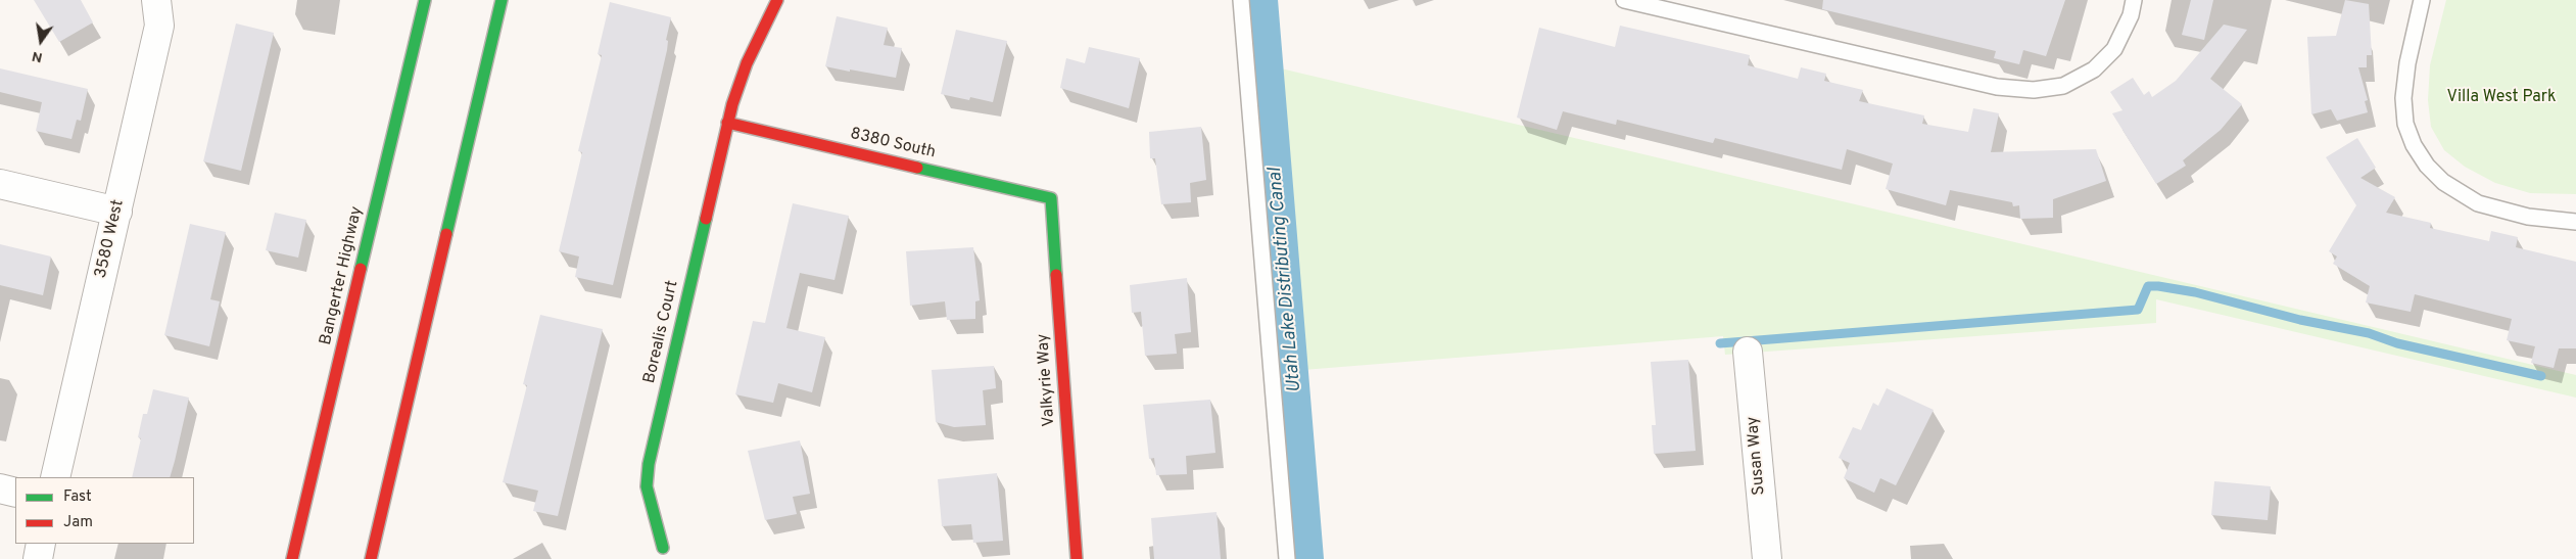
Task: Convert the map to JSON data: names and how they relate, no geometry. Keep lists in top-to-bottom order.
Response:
{
  "streets": {
    "main road": [
      "8380 South",
      "Bangerter Highway",
      "Borealis Court",
      "Valkyrie Way"
    ],
    "street": ["3580 West", "Susan Way"]
  },
  "crossings": [
    ["8380 South", "Borealis Court"],
    ["8380 South", "Valkyrie Way"]
  ],
  "water": ["Utah Lake Distributing Canal"],
  "parks": ["Villa West Park"],
  "legend": ["Fast", "Jam"],
  "north": "bottom"
}
